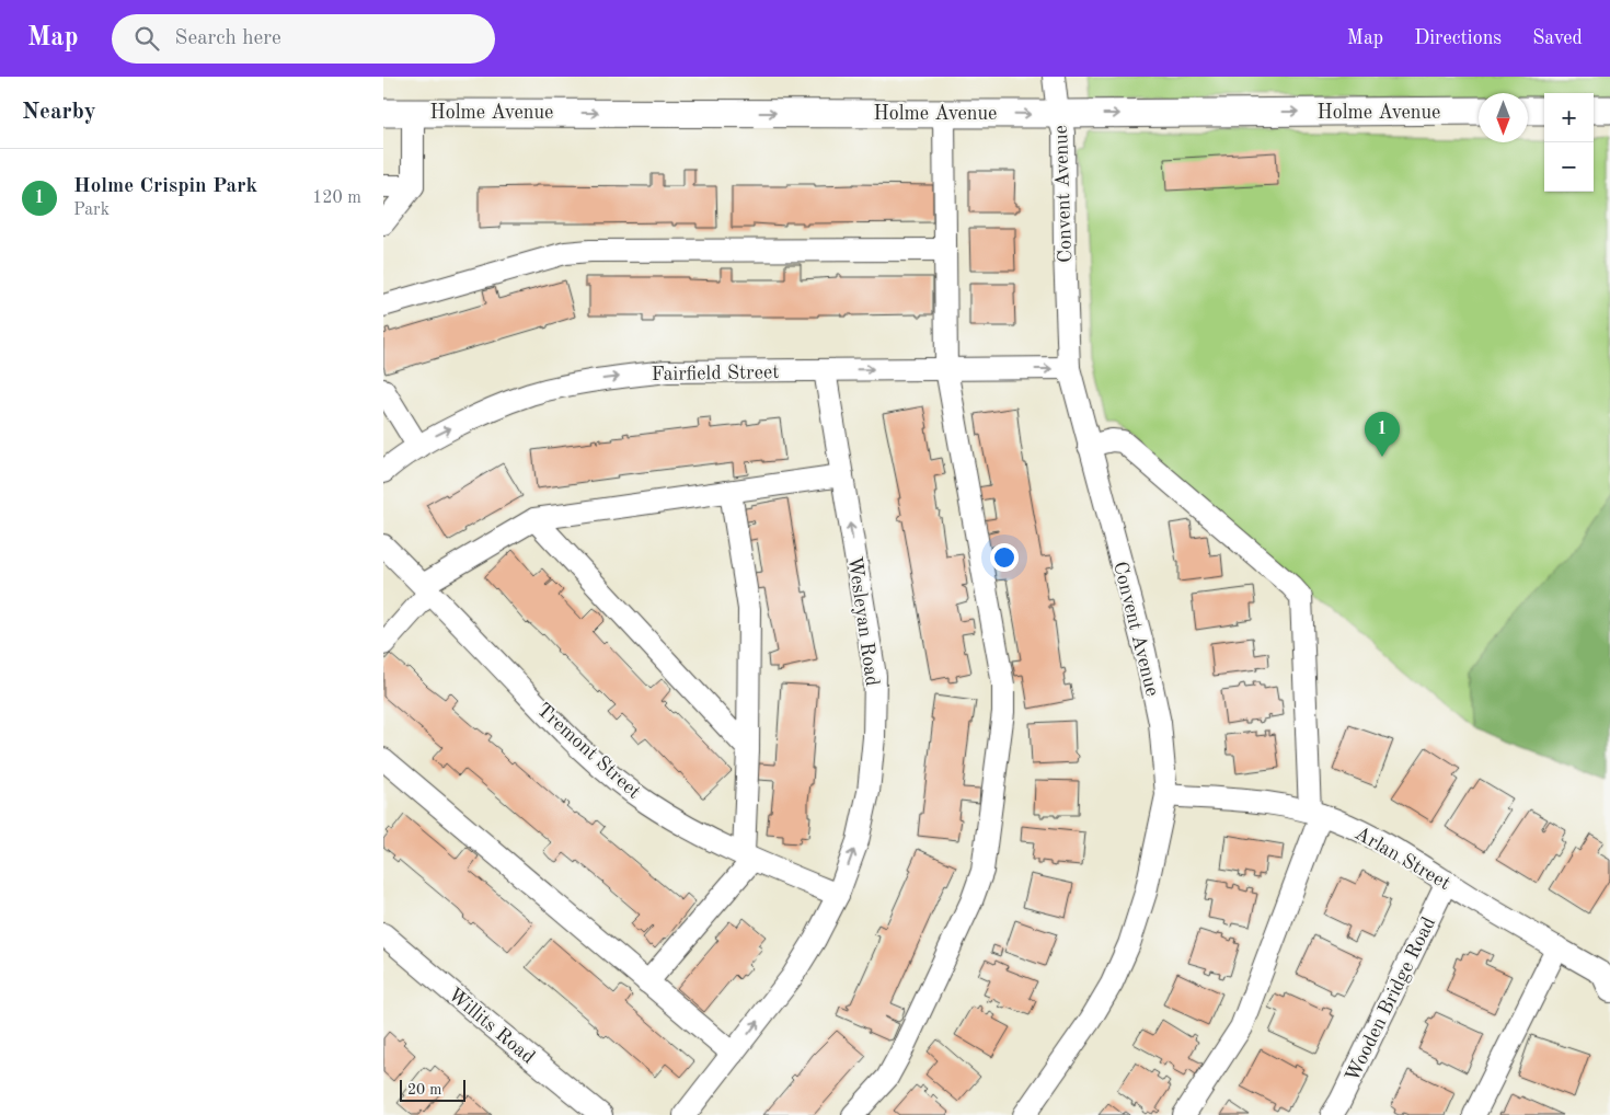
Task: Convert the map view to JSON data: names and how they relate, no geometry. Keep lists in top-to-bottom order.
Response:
{
  "streets": {
    "main road": ["Holme Avenue"],
    "street": [
      "Convent Avenue",
      "Fairfield Street",
      "Wesleyan Road",
      "Tremont Street",
      "Arlan Street",
      "Wooden Bridge Road",
      "Willits Road"
    ]
  },
  "crossings": [
    ["Holme Avenue", "Convent Avenue"],
    ["Convent Avenue", "Fairfield Street"],
    ["Convent Avenue", "Arlan Street"],
    ["Fairfield Street", "Wesleyan Road"],
    ["Wesleyan Road", "Tremont Street"],
    ["Arlan Street", "Wooden Bridge Road"]
  ],
  "one_way": ["Holme Avenue"],
  "scale_bar": "20 m",
  "north": "bottom",
  "page": {
    "header": "Map",
    "search": "Search here",
    "nav": ["Map", "Directions", "Saved"],
    "heading": "Nearby",
    "map_buttons": ["+", "−"],
    "list": [
      {
        "mark": "1",
        "name": "Holme Crispin Park",
        "note": "Park",
        "value": "120 m"
      }
    ],
    "pins": "1",
    "scale": "20 m"
  }
}
